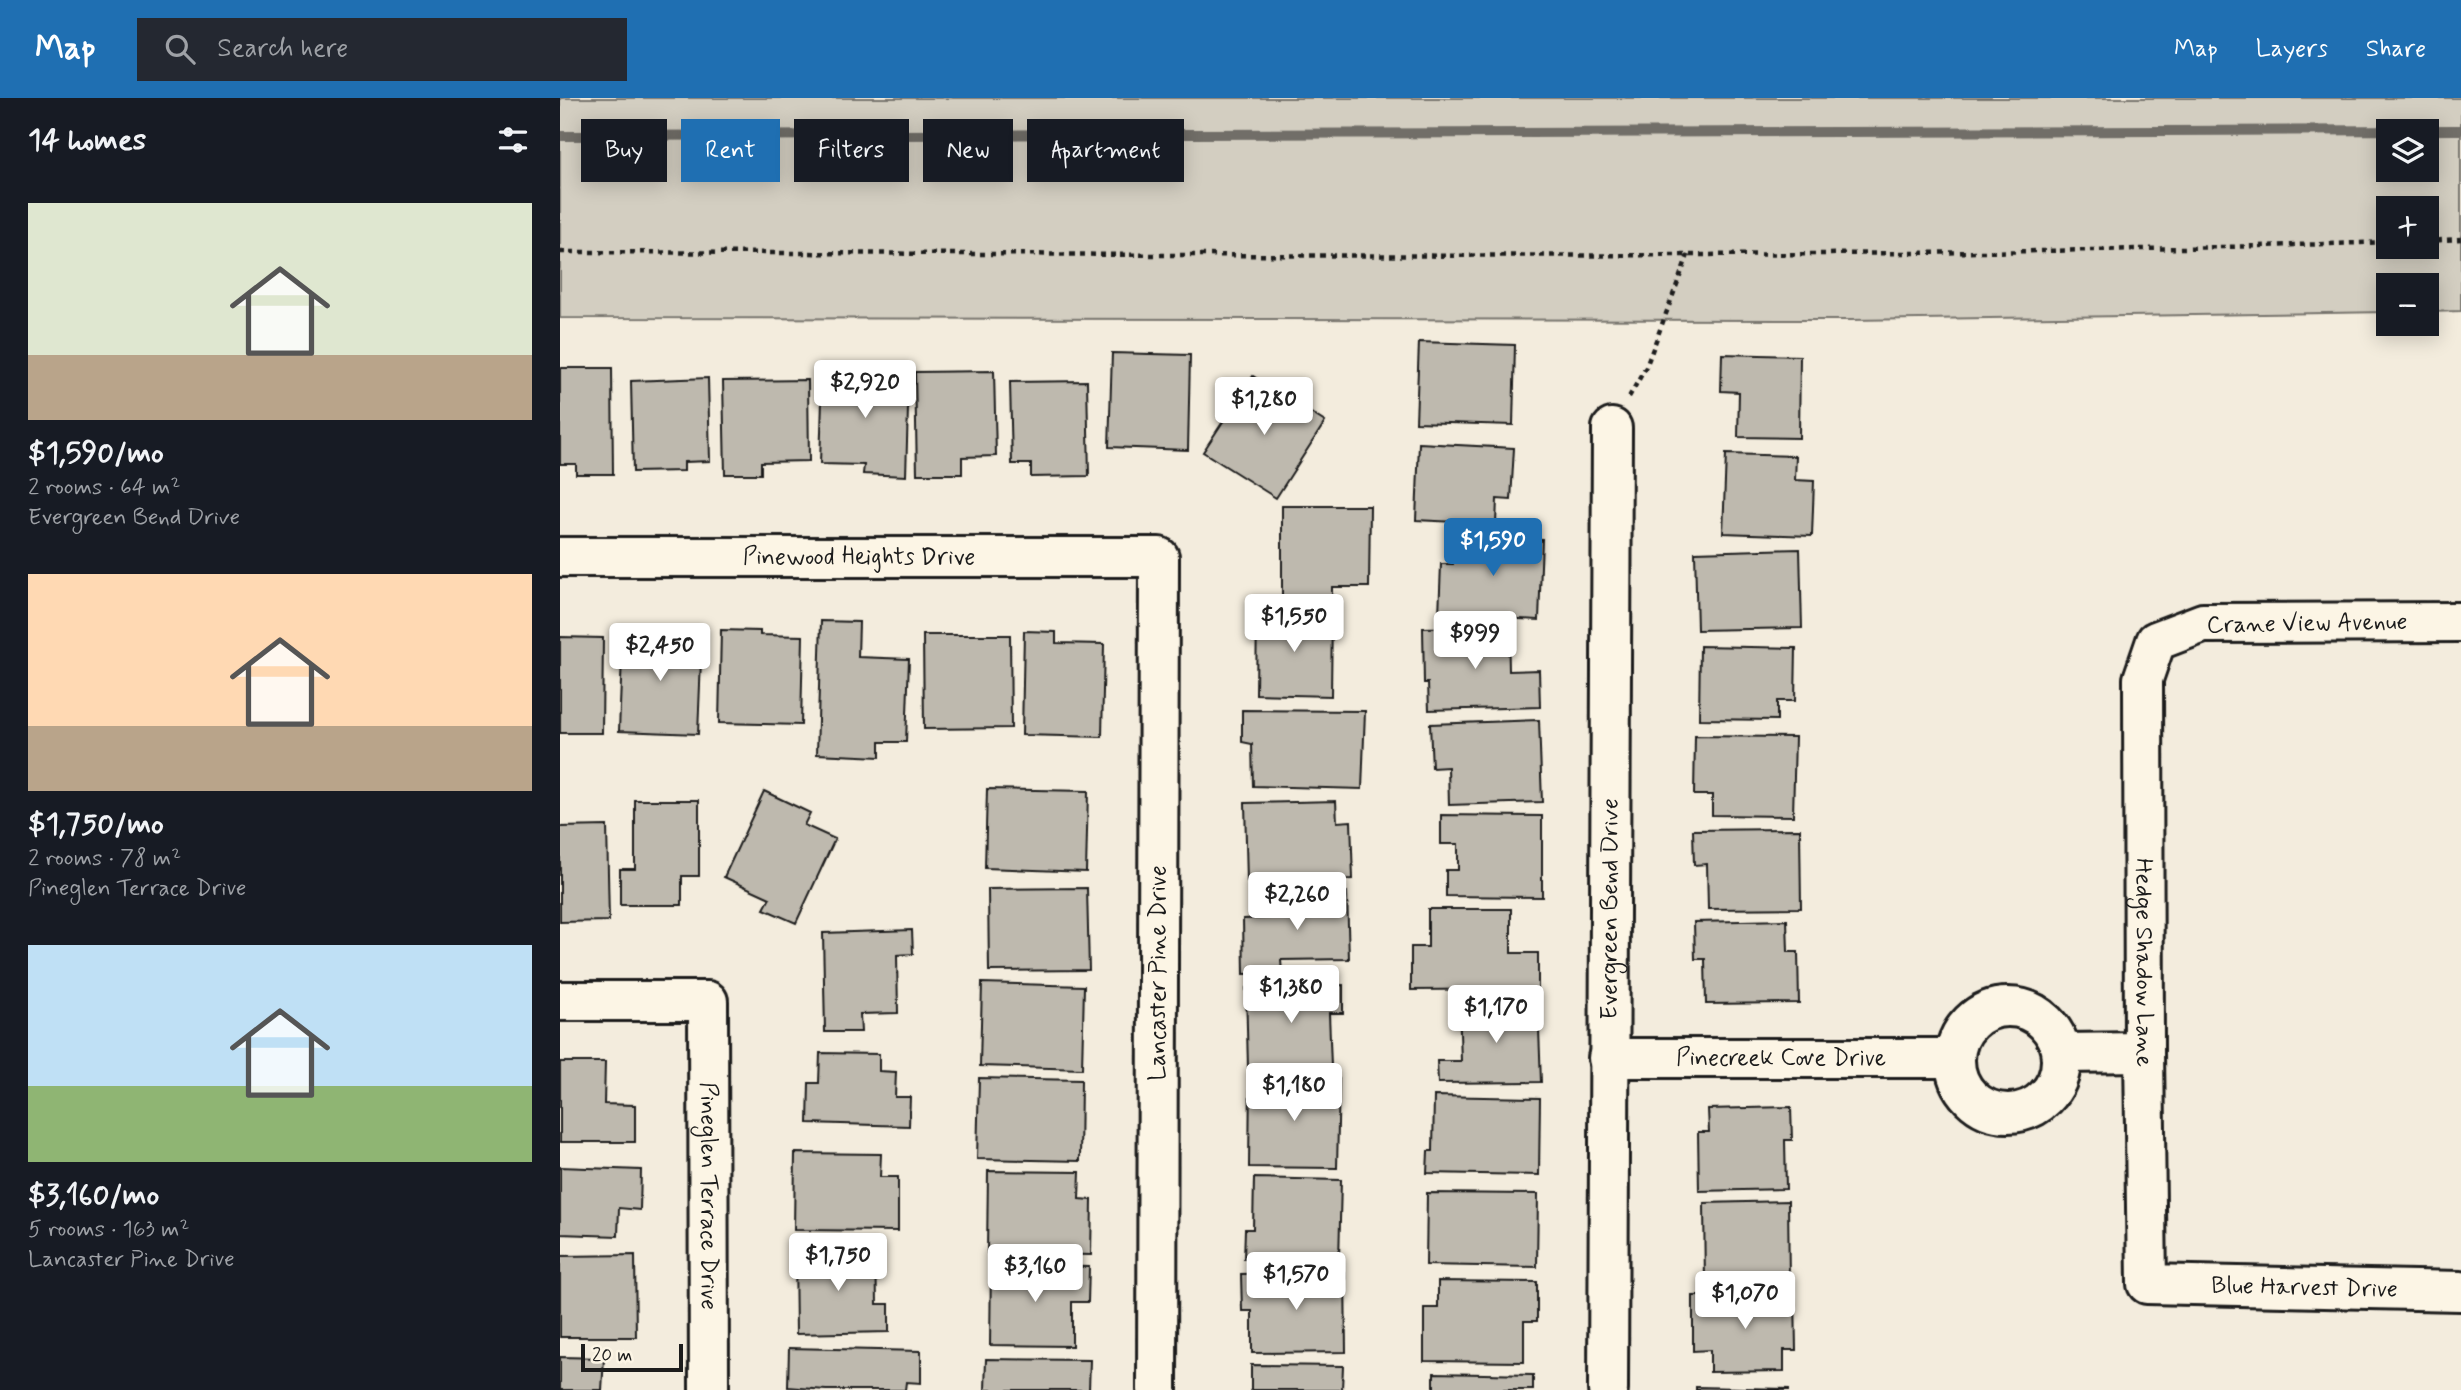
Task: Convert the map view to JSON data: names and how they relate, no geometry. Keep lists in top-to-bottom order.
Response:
{
  "streets": {
    "street": [
      "Pinewood Heights Drive",
      "Crane View Avenue",
      "Evergreen Bend Drive",
      "Hedge Shadow Lane",
      "Lancaster Pine Drive",
      "Pinecreek Cove Drive",
      "Pineglen Terrace Drive",
      "Blue Harvest Drive"
    ]
  },
  "crossings": [
    ["Pinewood Heights Drive", "Lancaster Pine Drive"],
    ["Crane View Avenue", "Hedge Shadow Lane"],
    ["Evergreen Bend Drive", "Pinecreek Cove Drive"],
    ["Hedge Shadow Lane", "Blue Harvest Drive"]
  ],
  "scale_bar": "20 m",
  "page": {
    "header": "Map",
    "search": "Search here",
    "nav": ["Map", "Layers", "Share"],
    "heading": "14 homes",
    "map_buttons": ["+", "−"],
    "chip": [
      "Buy",
      "Rent",
      "Filters",
      "New",
      "Apartment"
    ],
    "list": [
      {
        "name": "$1,590/mo",
        "note": "2 rooms · 64 m² · Evergreen Bend Drive"
      },
      {
        "name": "$1,750/mo",
        "note": "2 rooms · 78 m² · Pineglen Terrace Drive"
      },
      {
        "name": "$3,160/mo",
        "note": "5 rooms · 163 m² · Lancaster Pine Drive"
      }
    ],
    "price": [
      "$2,920",
      "$1,280",
      "$1,590",
      "$1,550",
      "$999",
      "$2,450",
      "$2,260",
      "$1,380",
      "$1,170",
      "$1,180",
      "$1,750",
      "$3,160",
      "$1,570",
      "$1,070"
    ],
    "scale": "20 m"
  }
}
